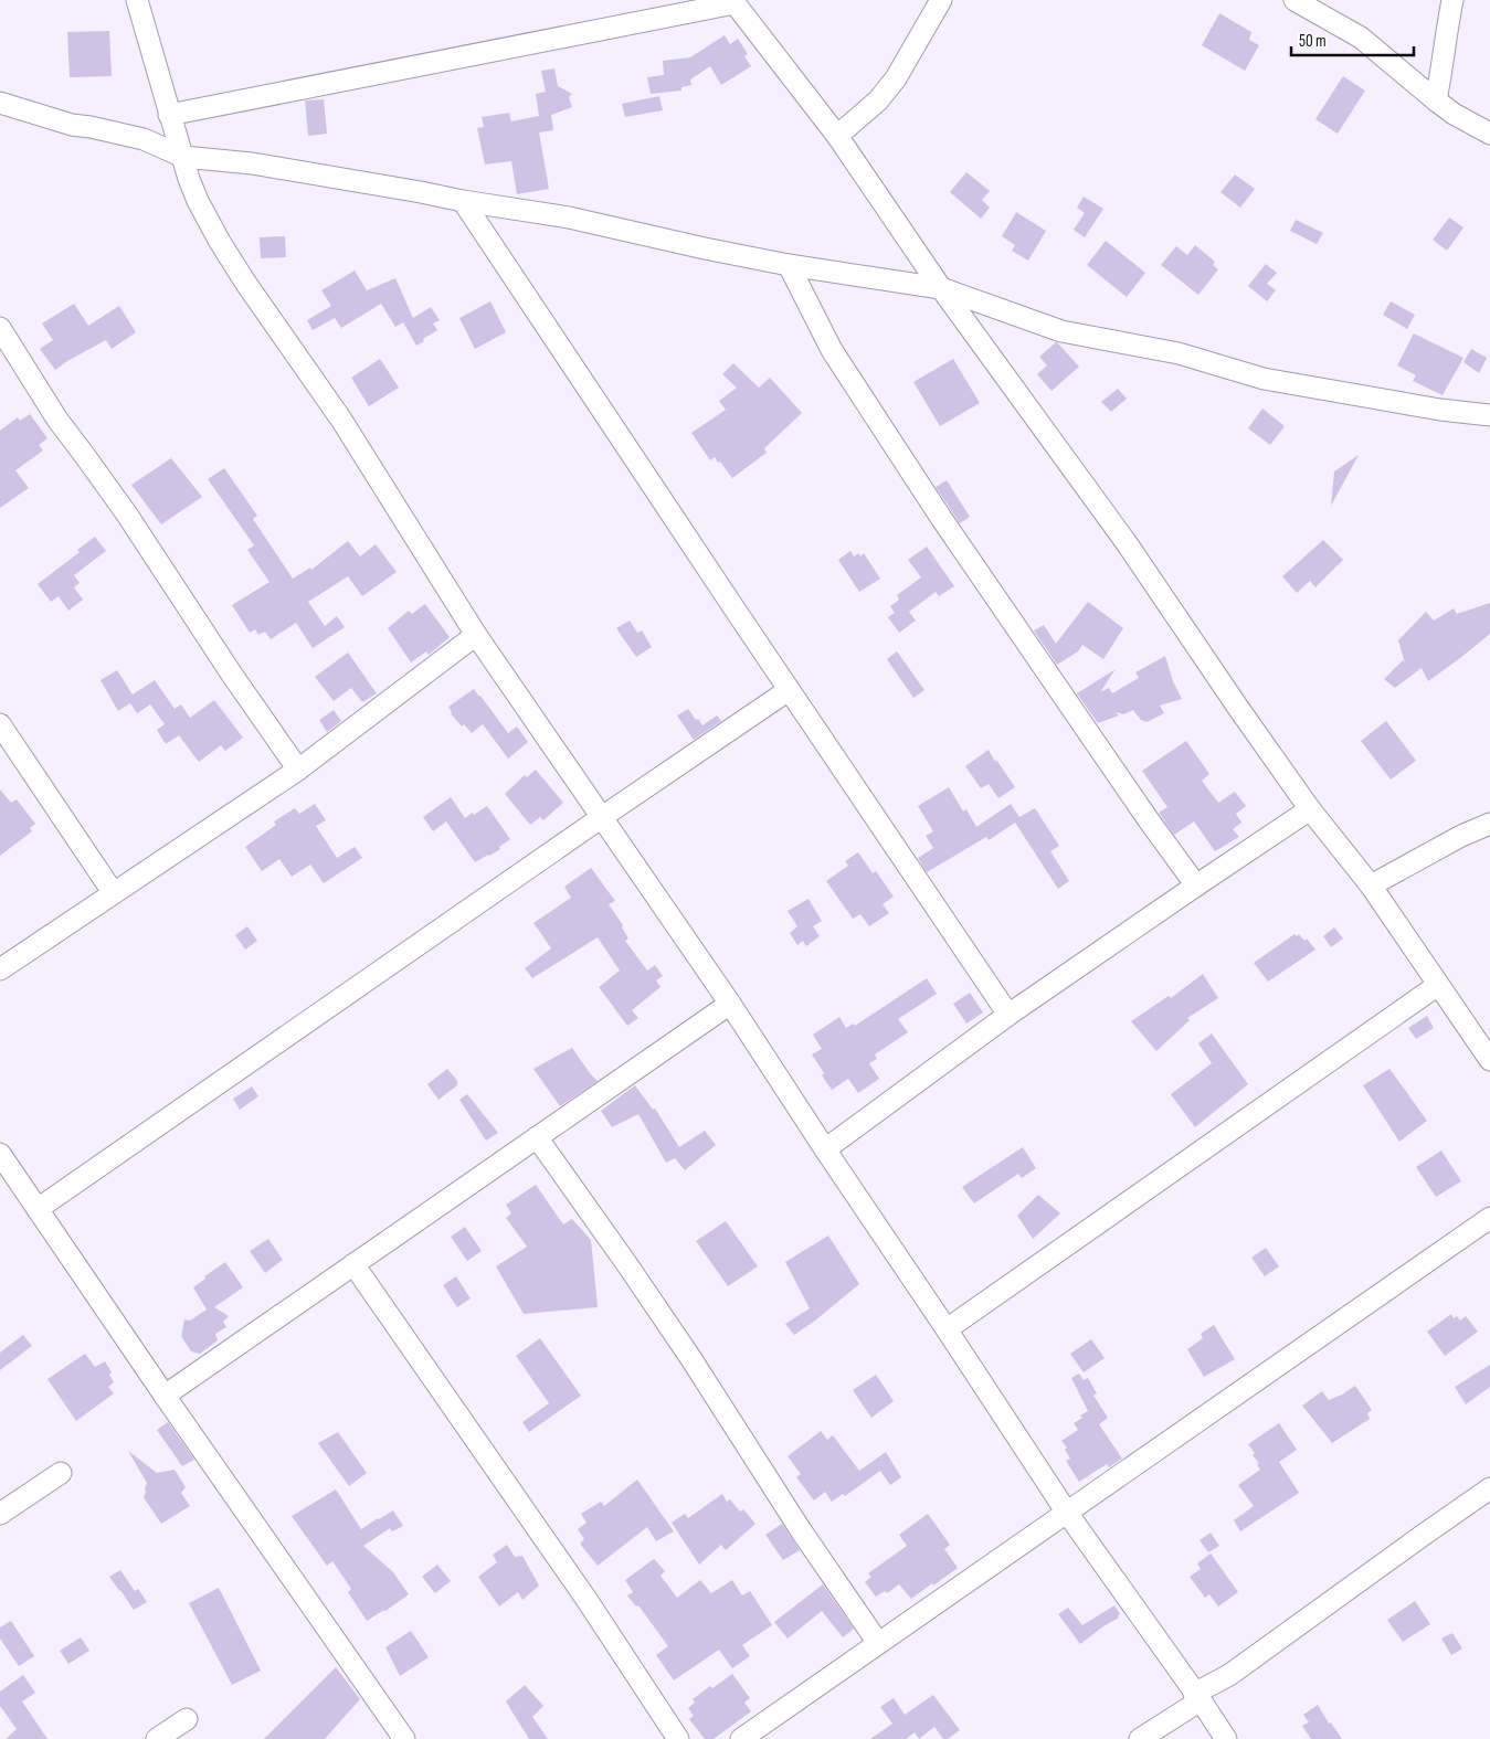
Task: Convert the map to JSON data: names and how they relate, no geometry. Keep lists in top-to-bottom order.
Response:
{
  "scale_bar": "50 m"
}
